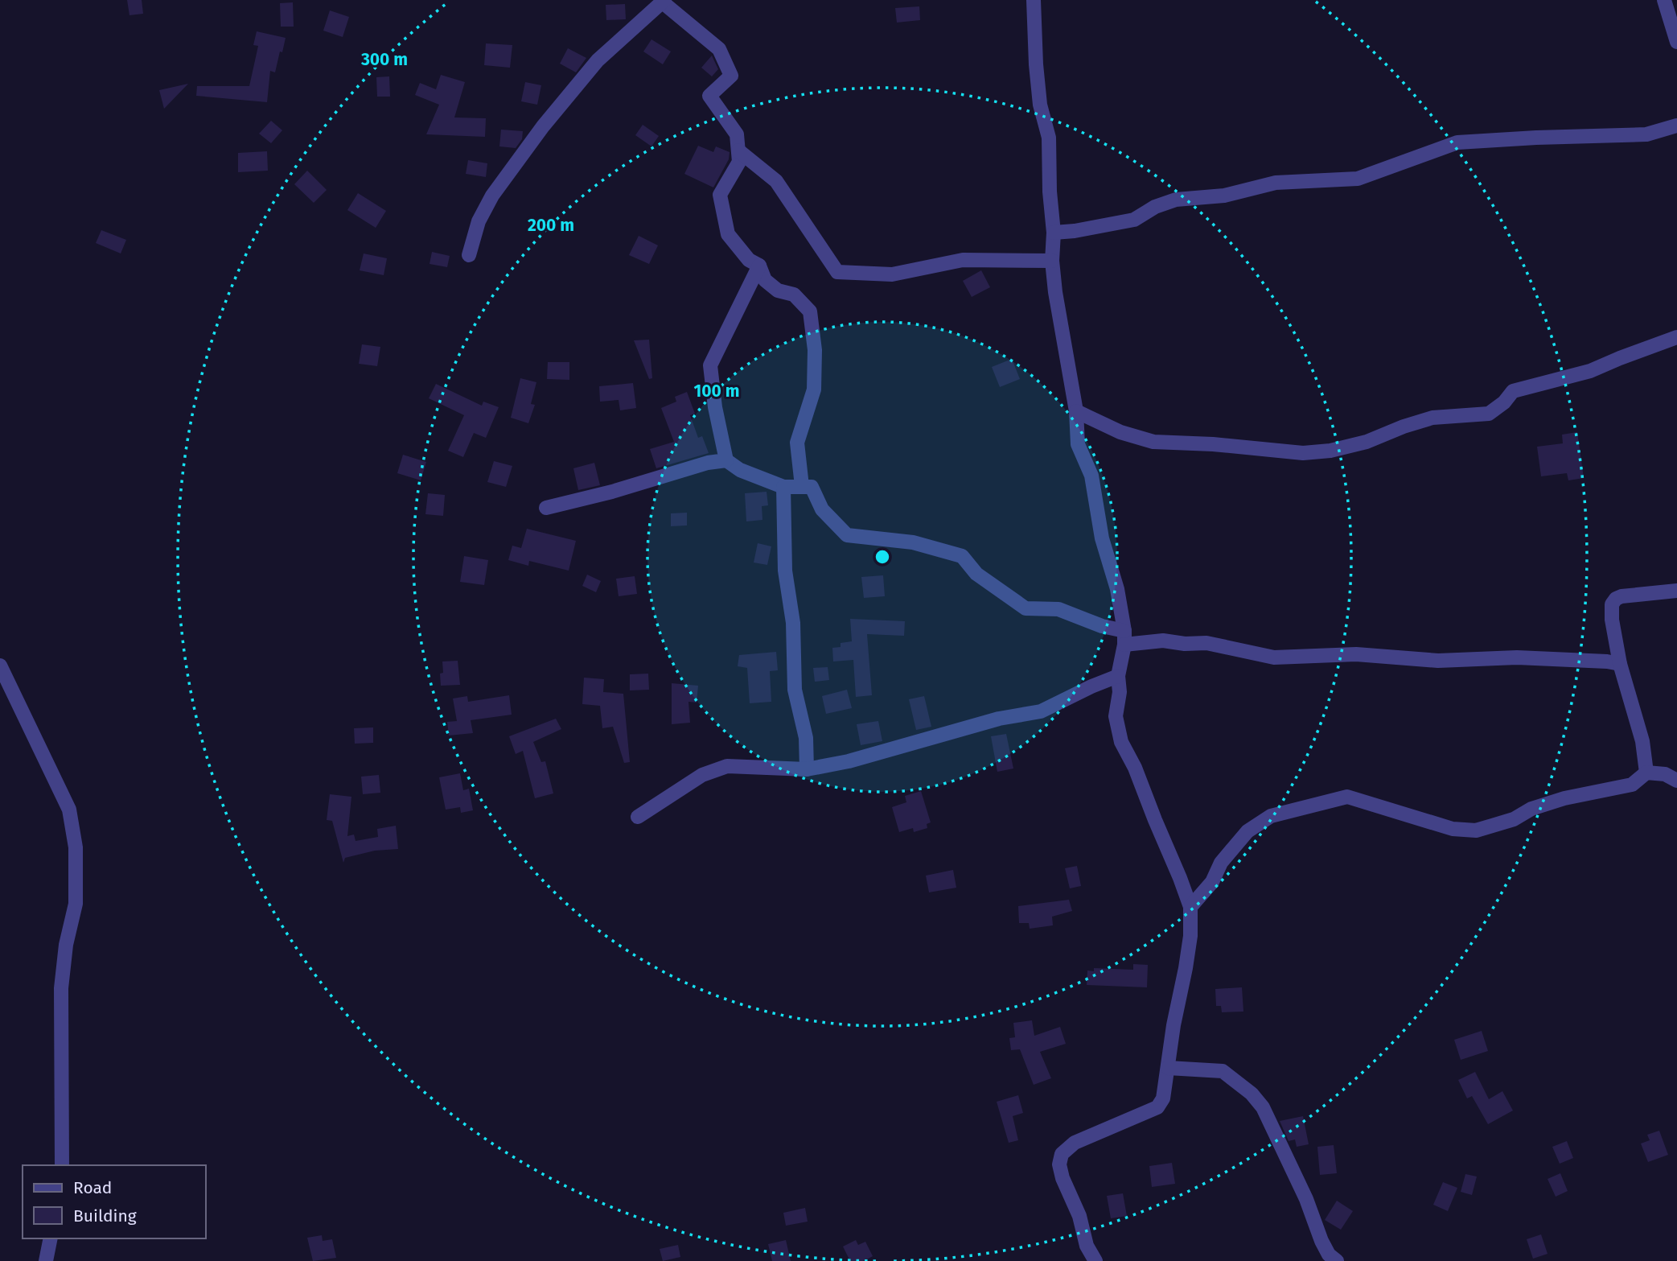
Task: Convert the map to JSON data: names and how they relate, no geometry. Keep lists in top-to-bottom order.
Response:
{
  "legend": ["Road", "Building"],
  "rings": ["300 m", "200 m", "100 m"]
}
